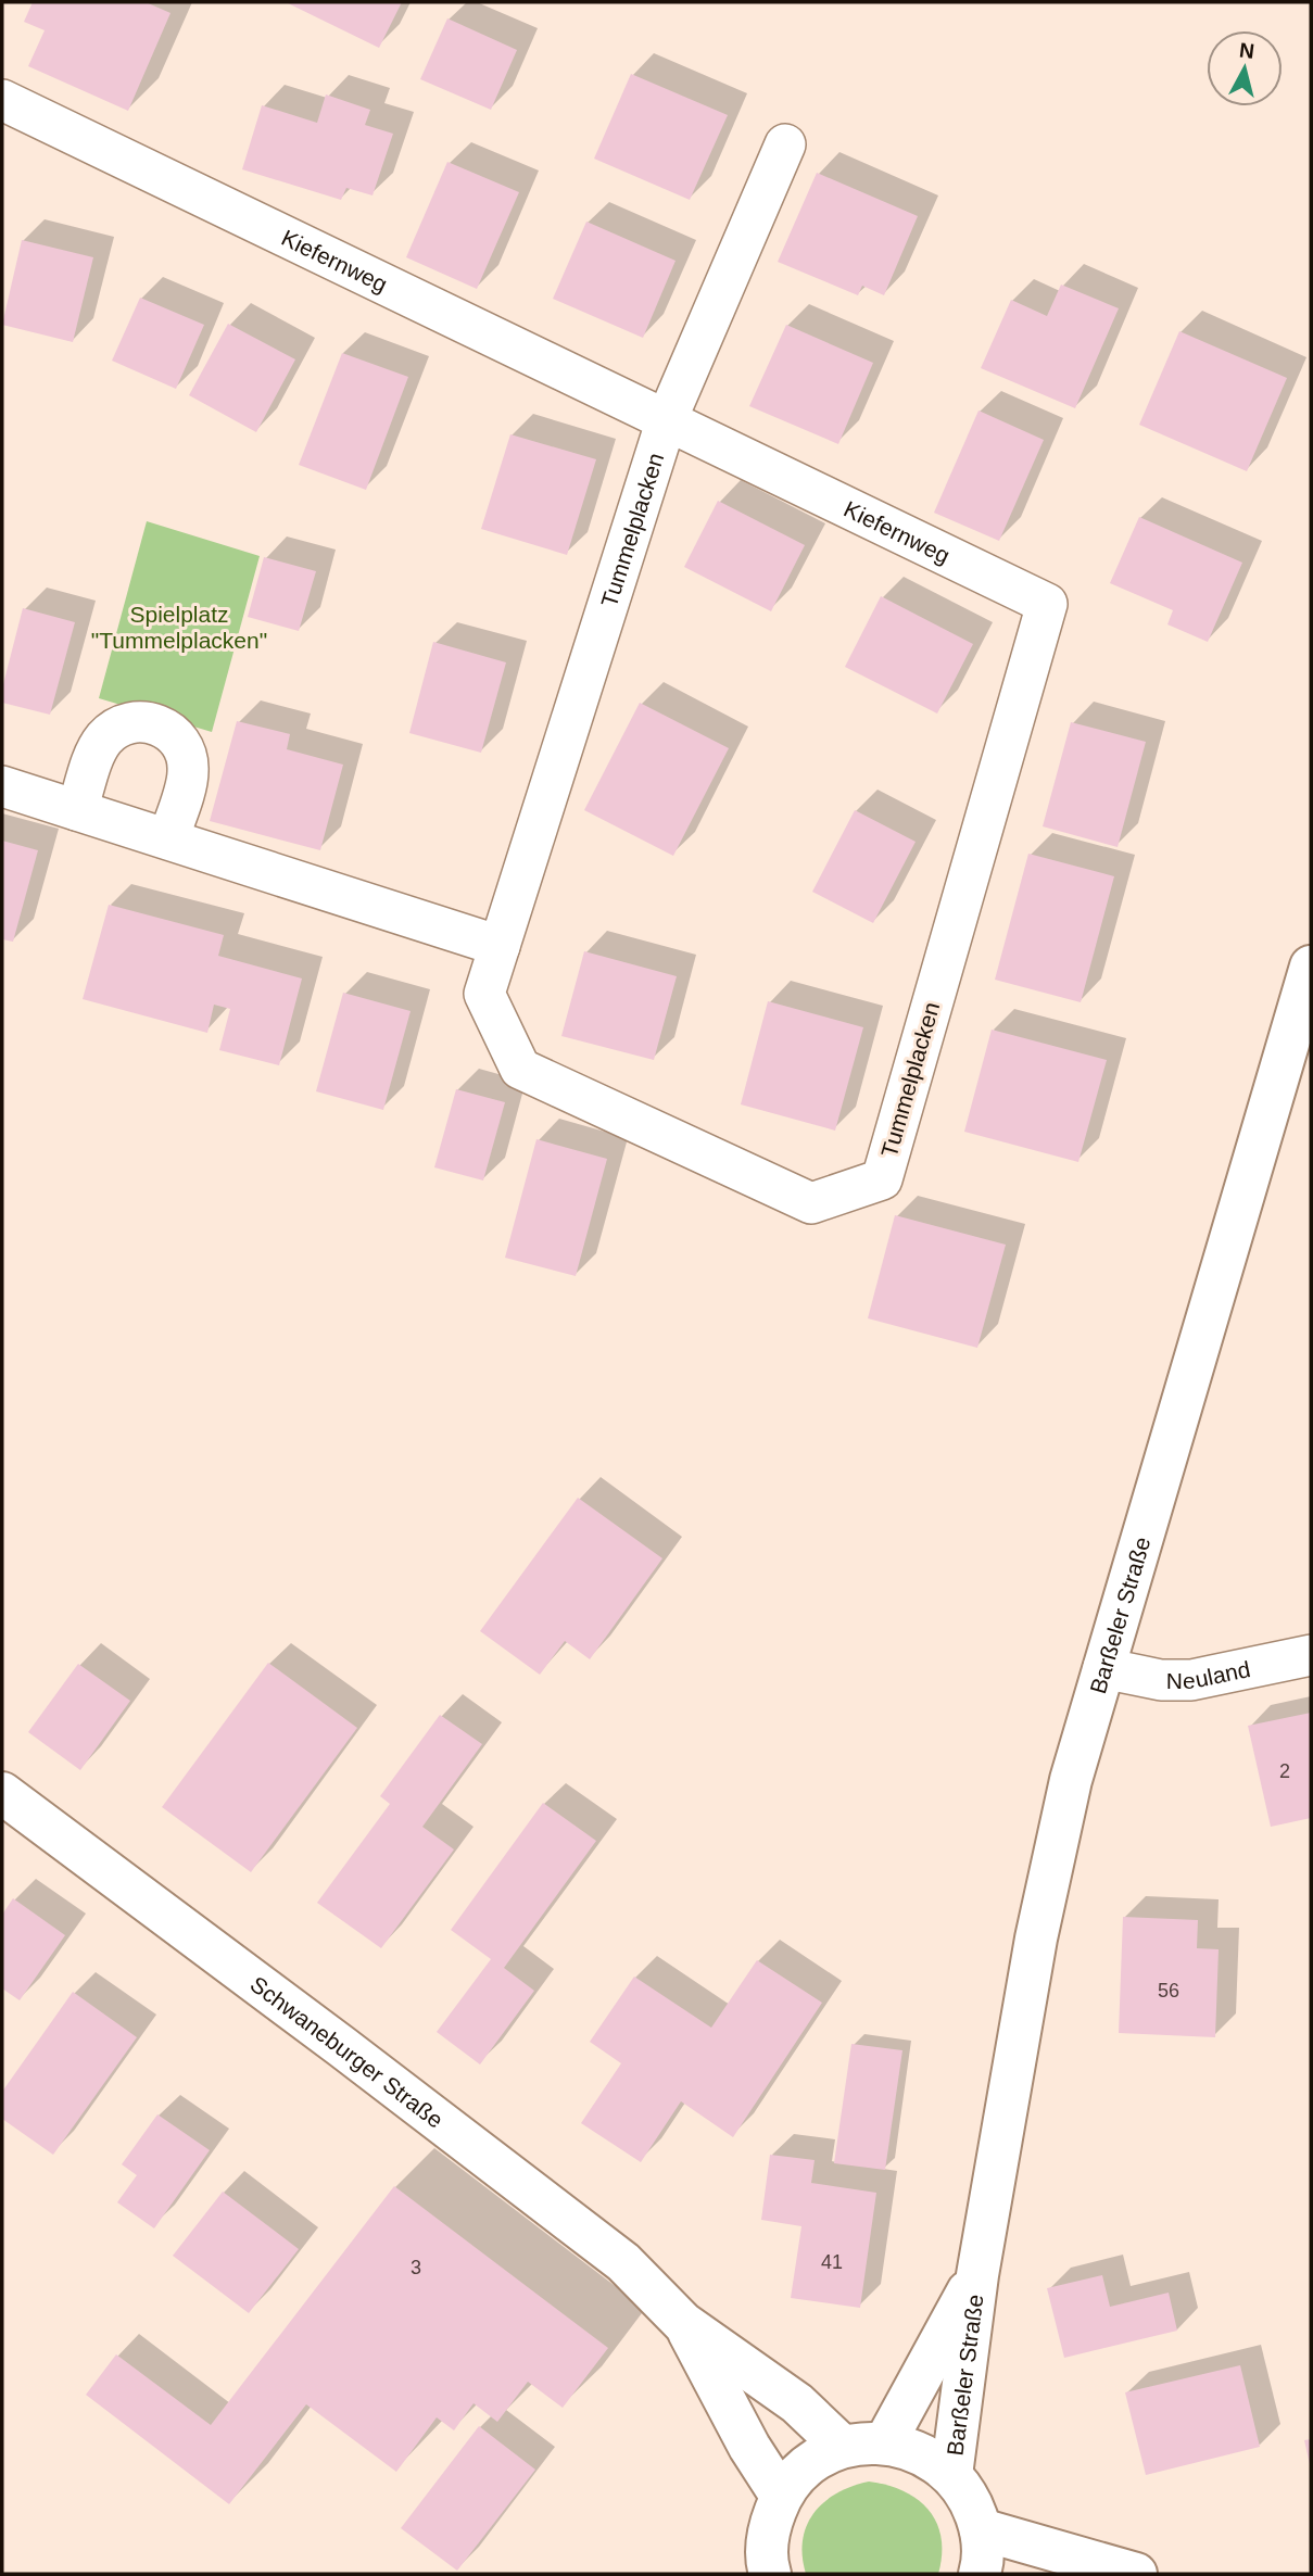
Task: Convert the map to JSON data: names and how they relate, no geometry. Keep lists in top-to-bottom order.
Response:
{
  "streets": {
    "main road": ["Barßeler Straße", "Schwaneburger Straße"],
    "street": ["Kiefernweg", "Tummelplacken", "Neuland"]
  },
  "crossings": [
    ["Kiefernweg", "Tummelplacken"],
    ["Barßeler Straße", "Neuland"]
  ],
  "parks": ["Spielplatz \"Tummelplacken\""],
  "house_numbers": [
    "2",
    "56",
    "41",
    "3"
  ],
  "north": "top"
}
